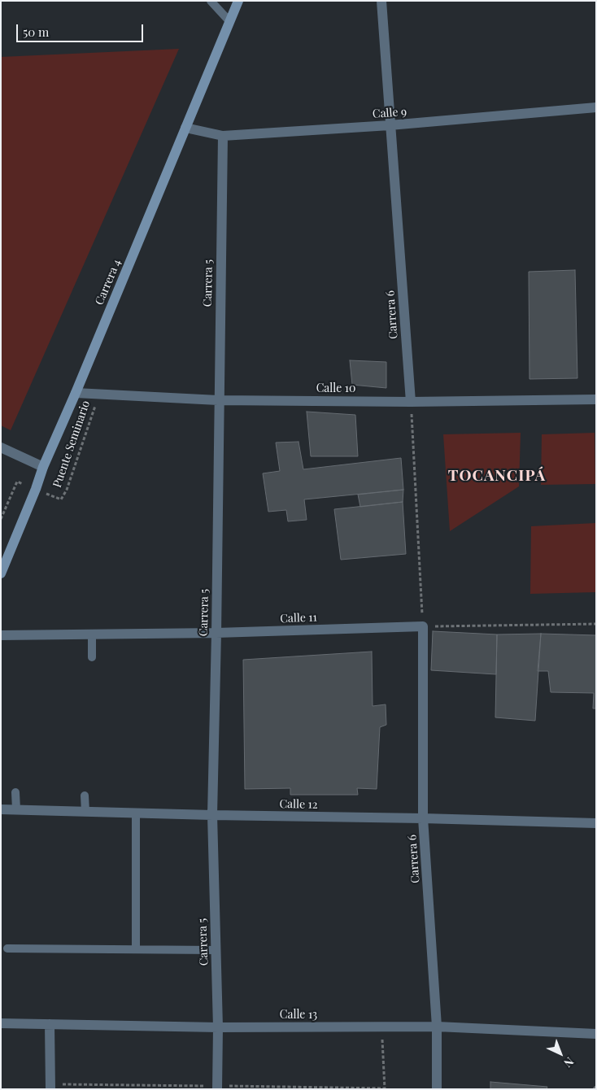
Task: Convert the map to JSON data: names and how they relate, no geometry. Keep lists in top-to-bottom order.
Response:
{
  "streets": {
    "main road": ["Carrera 4"],
    "street": [
      "Calle 9",
      "Carrera 5",
      "Carrera 6",
      "Calle 10",
      "Calle 11",
      "Calle 12",
      "Calle 13"
    ],
    "path": ["Puente Seminario"]
  },
  "crossings": [
    ["Calle 9", "Carrera 4"],
    ["Calle 9", "Carrera 5"],
    ["Calle 9", "Carrera 6"],
    ["Carrera 4", "Calle 10"],
    ["Carrera 5", "Calle 10"],
    ["Carrera 5", "Calle 11"],
    ["Carrera 5", "Calle 12"],
    ["Carrera 5", "Calle 13"],
    ["Carrera 6", "Calle 10"],
    ["Carrera 6", "Calle 11"],
    ["Carrera 6", "Calle 12"],
    ["Carrera 6", "Calle 13"],
    ["Calle 10", "Puente Seminario"]
  ],
  "districts": ["TOCANCIPÁ"],
  "scale_bar": "50 m",
  "north": "bottom right"
}
